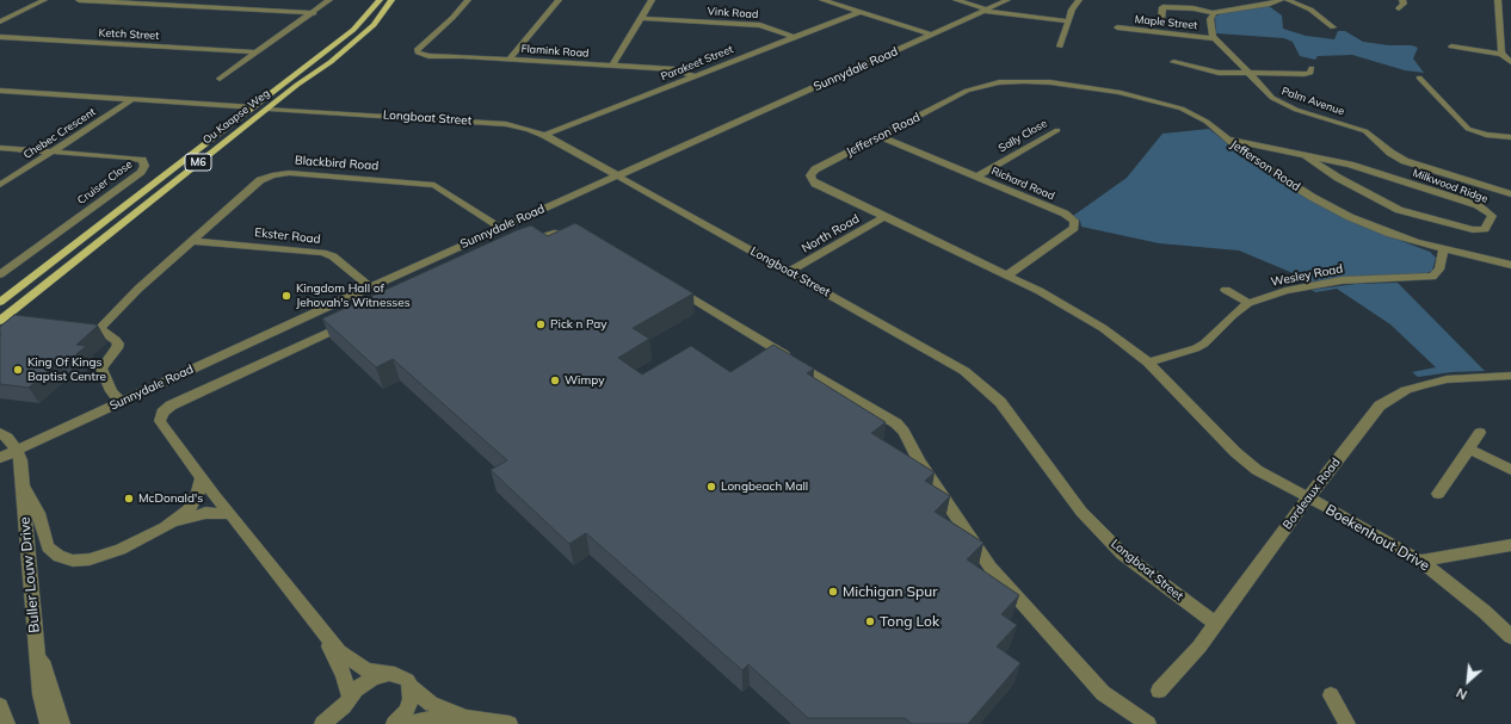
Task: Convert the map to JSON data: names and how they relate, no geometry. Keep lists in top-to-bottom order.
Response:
{
  "streets": {
    "main road": ["Ou Kaapse Weg", "M6"],
    "street": [
      "Vink Road",
      "Maple Street",
      "Ketch Street",
      "Flamink Road",
      "Parakeet Street",
      "Sunnydale Road",
      "Palm Avenue",
      "Longboat Street",
      "Chebec Crescent",
      "Jefferson Road",
      "Sally Close",
      "Blackbird Road",
      "Cruiser Close",
      "Richard Road",
      "Milkwood Ridge",
      "North Road",
      "Ekster Road",
      "Wesley Road",
      "Bordeaux Road",
      "Boekenhout Drive",
      "Buller Louw Drive"
    ]
  },
  "crossings": [
    ["Vink Road", "Parakeet Street"],
    ["Maple Street", "Palm Avenue"],
    ["Flamink Road", "Parakeet Street"],
    ["Parakeet Street", "Longboat Street"],
    ["Sunnydale Road", "Longboat Street"],
    ["Sunnydale Road", "Blackbird Road"],
    ["Sunnydale Road", "Ekster Road"],
    ["Sunnydale Road", "Buller Louw Drive"],
    ["Ou Kaapse Weg", "Longboat Street"],
    ["Longboat Street", "North Road"],
    ["Longboat Street", "Bordeaux Road"],
    ["Chebec Crescent", "Cruiser Close"],
    ["Jefferson Road", "Richard Road"],
    ["Jefferson Road", "Milkwood Ridge"],
    ["Jefferson Road", "North Road"],
    ["Jefferson Road", "Wesley Road"],
    ["Jefferson Road", "Bordeaux Road"],
    ["Jefferson Road", "Boekenhout Drive"],
    ["Sally Close", "Richard Road"],
    ["Blackbird Road", "Ekster Road"],
    ["Bordeaux Road", "Boekenhout Drive"]
  ],
  "places": [
    "Kingdom Hall of Jehovah's Witnesses",
    "Pick n Pay",
    "King Of Kings Baptist Centre",
    "Wimpy",
    "Longbeach Mall",
    "McDonald's",
    "Michigan Spur",
    "Tong Lok"
  ],
  "north": "bottom left"
}
